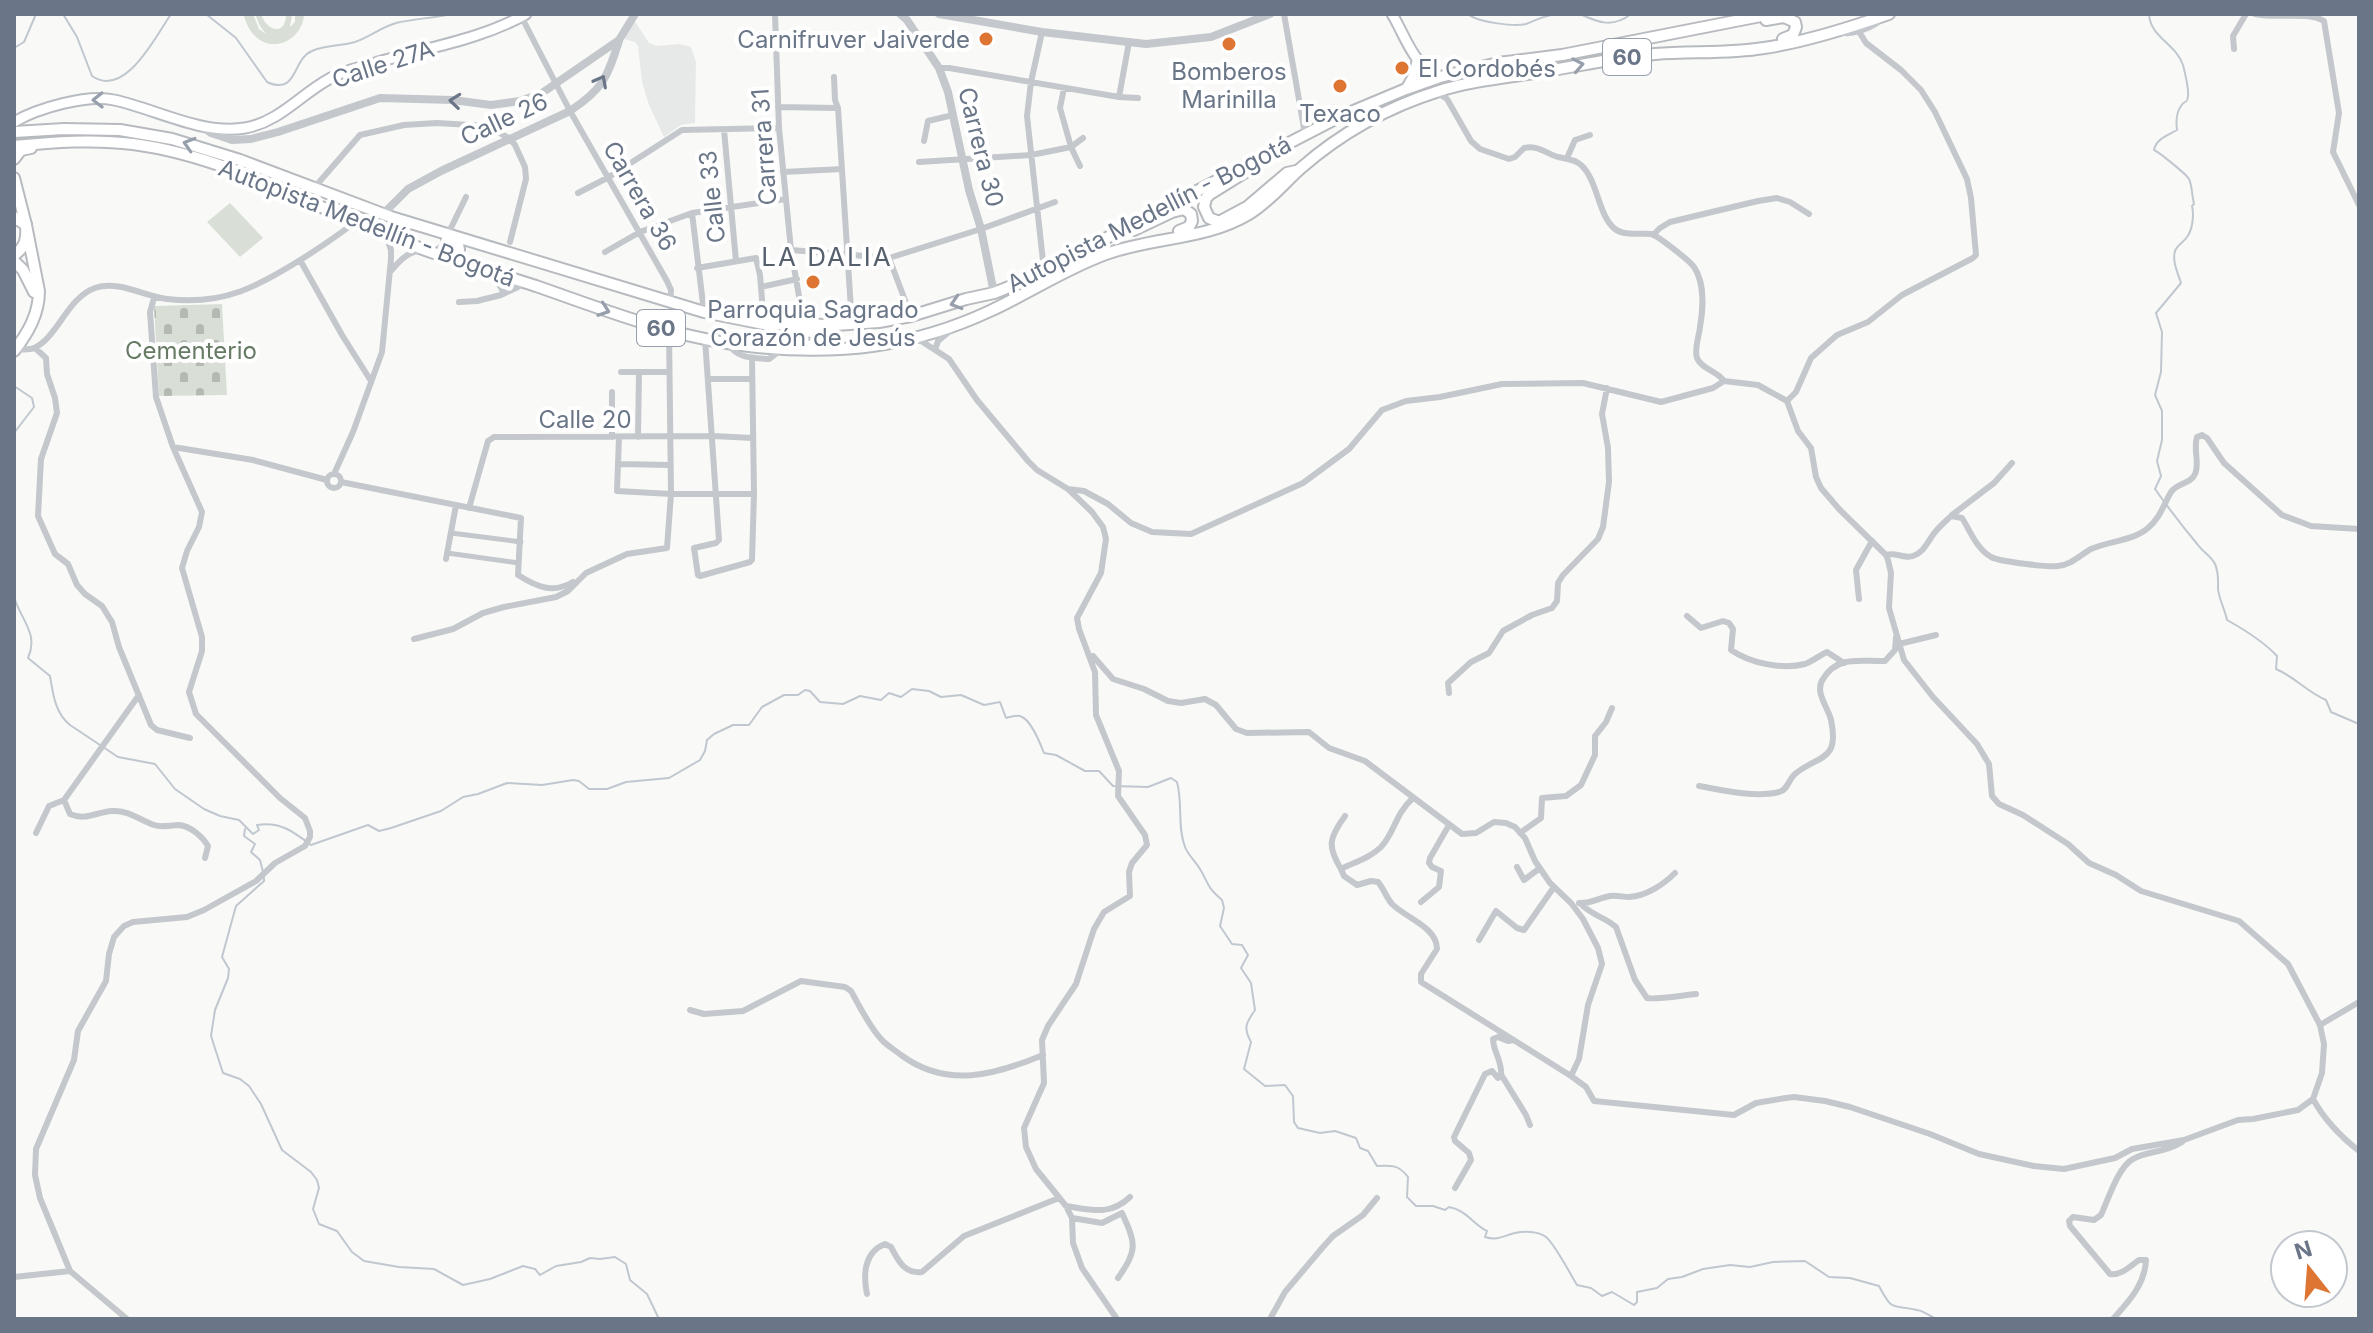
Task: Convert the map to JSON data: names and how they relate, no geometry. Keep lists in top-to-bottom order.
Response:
{
  "streets": {
    "main road": ["60", "Calle 27A", "Autopista Medellín - Bogotá"],
    "street": [
      "Calle 26",
      "Carrera 31",
      "Carrera 30",
      "Carrera 36",
      "Calle 33",
      "Calle 20"
    ]
  },
  "crossings": [
    ["Calle 27A", "Carrera 36"],
    ["Calle 26", "Carrera 36"],
    ["Calle 26", "Autopista Medellín - Bogotá"],
    ["Carrera 31", "Autopista Medellín - Bogotá"],
    ["Carrera 30", "Autopista Medellín - Bogotá"],
    ["Carrera 36", "Autopista Medellín - Bogotá"]
  ],
  "districts": ["LA DALIA"],
  "parks": ["Cementerio"],
  "places": [
    "Carnifruver Jaiverde",
    "Bomberos Marinilla",
    "El Cordobés",
    "Texaco",
    "Parroquia Sagrado Corazón de Jesús"
  ],
  "north": "top"
}
